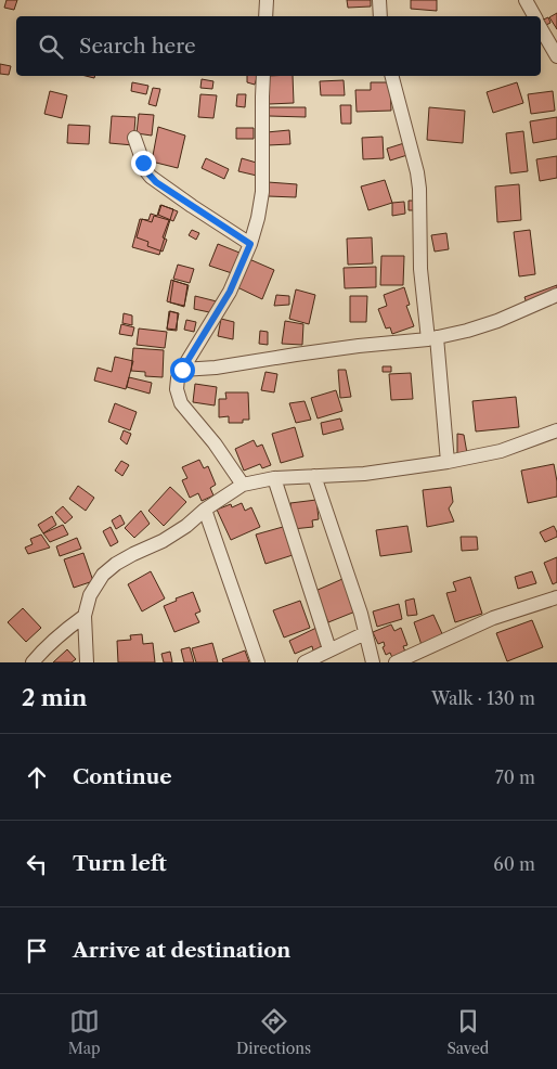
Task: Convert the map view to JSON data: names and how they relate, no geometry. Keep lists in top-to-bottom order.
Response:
{
  "page": {
    "search": "Search here",
    "heading": ["2 min", "Walk · 130 m"],
    "list": [
      ["Continue", "70 m"],
      ["Turn left", "60 m"],
      "Arrive at destination"
    ],
    "nav": ["Map", "Directions", "Saved"]
  }
}
